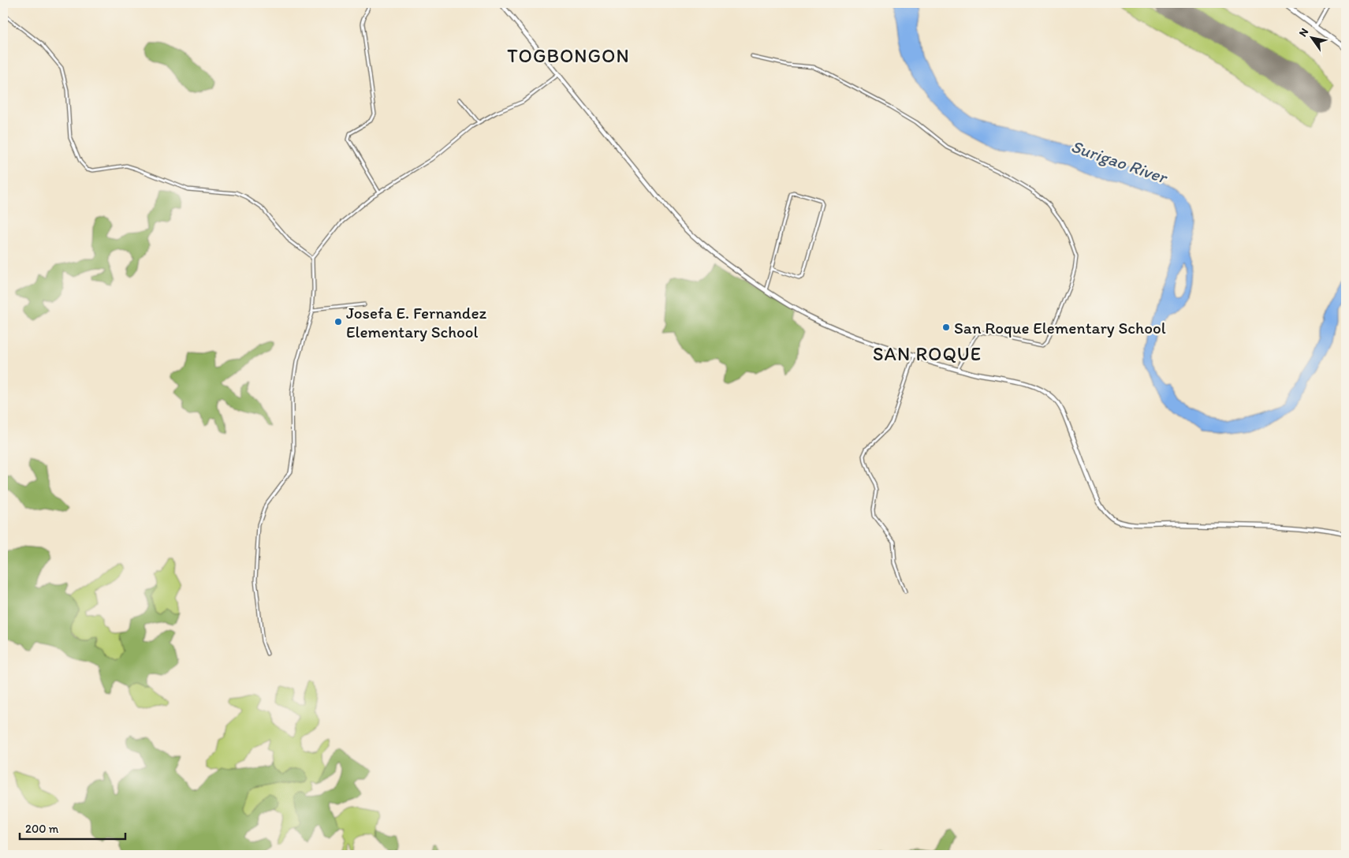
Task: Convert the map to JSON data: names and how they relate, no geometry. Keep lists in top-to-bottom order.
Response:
{
  "districts": ["TOGBONGON", "SAN ROQUE"],
  "water": ["Surigao River"],
  "places": ["Josefa E. Fernandez Elementary School", "San Roque Elementary School"],
  "scale_bar": "200 m",
  "north": "top left"
}
